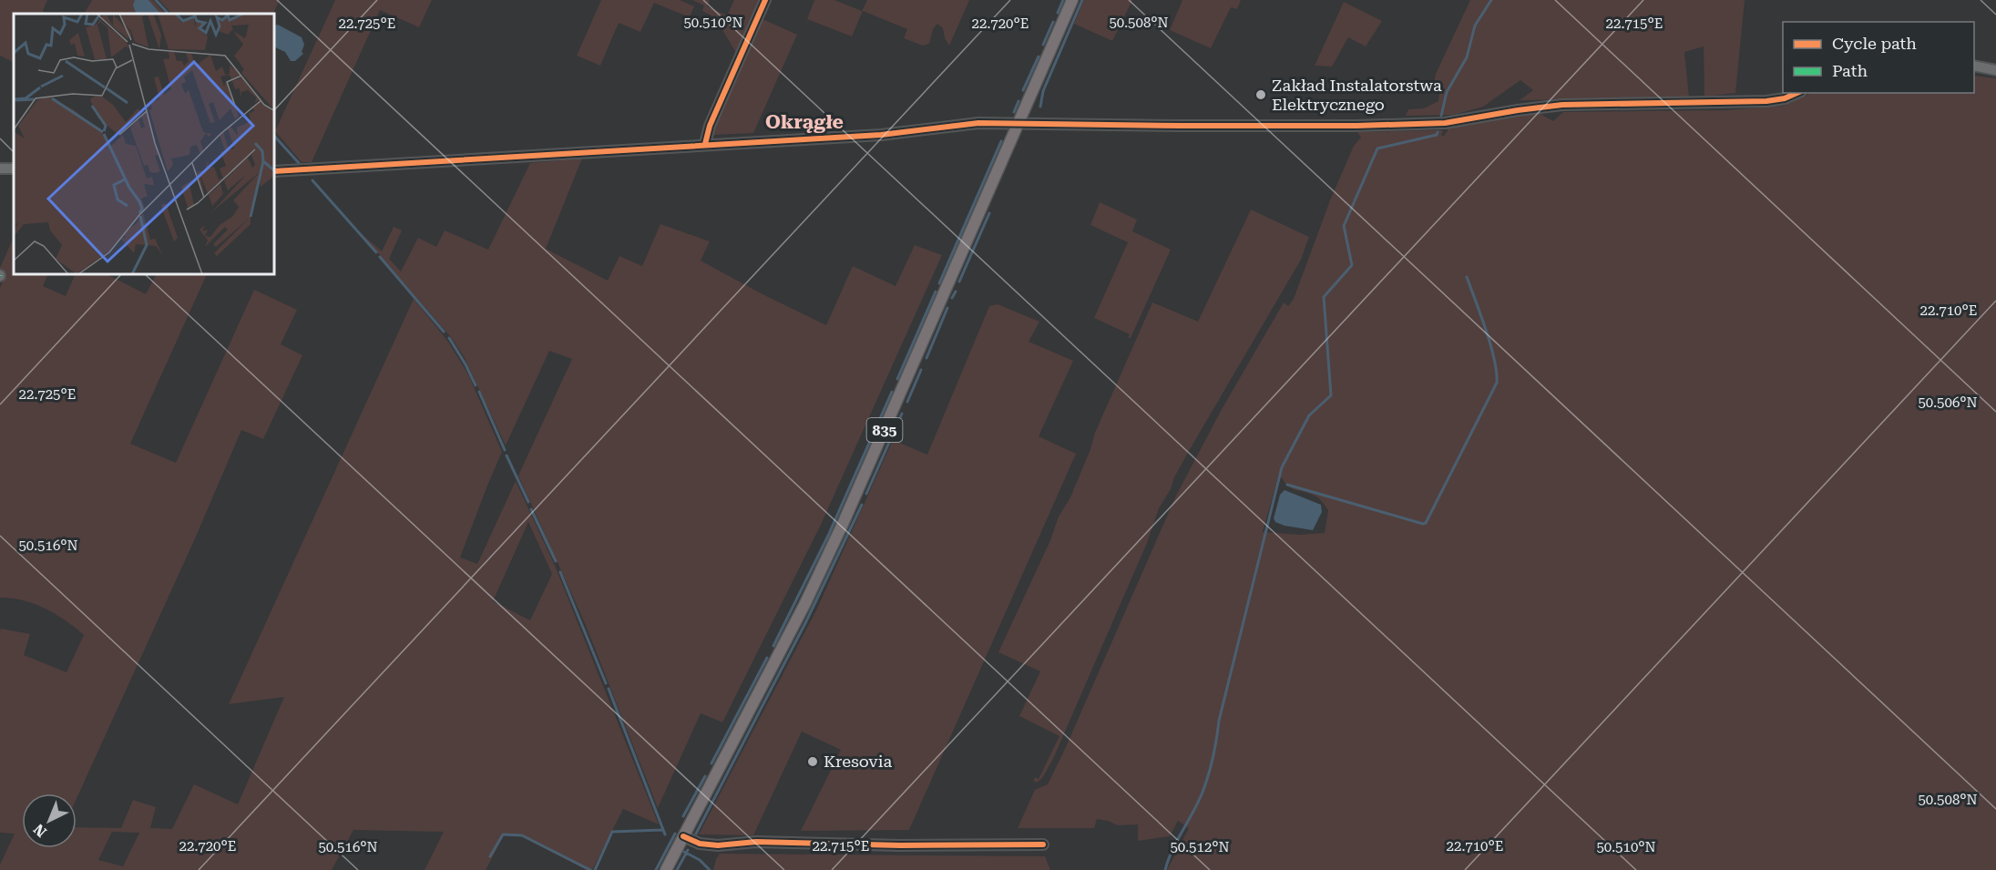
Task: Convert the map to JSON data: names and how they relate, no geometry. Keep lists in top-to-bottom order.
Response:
{
  "streets": {
    "main road": ["835"]
  },
  "districts": ["Okrągłe"],
  "places": ["Zakład Instalatorstwa Elektrycznego", "Kresovia"],
  "legend": ["Cycle path", "Path"],
  "north": "bottom left",
  "coordinates": [
    "50.510°N",
    "50.508°N",
    "22.725°E",
    "22.720°E",
    "22.715°E",
    "22.710°E",
    "50.506°N",
    "50.516°N",
    "50.512°N"
  ]
}
